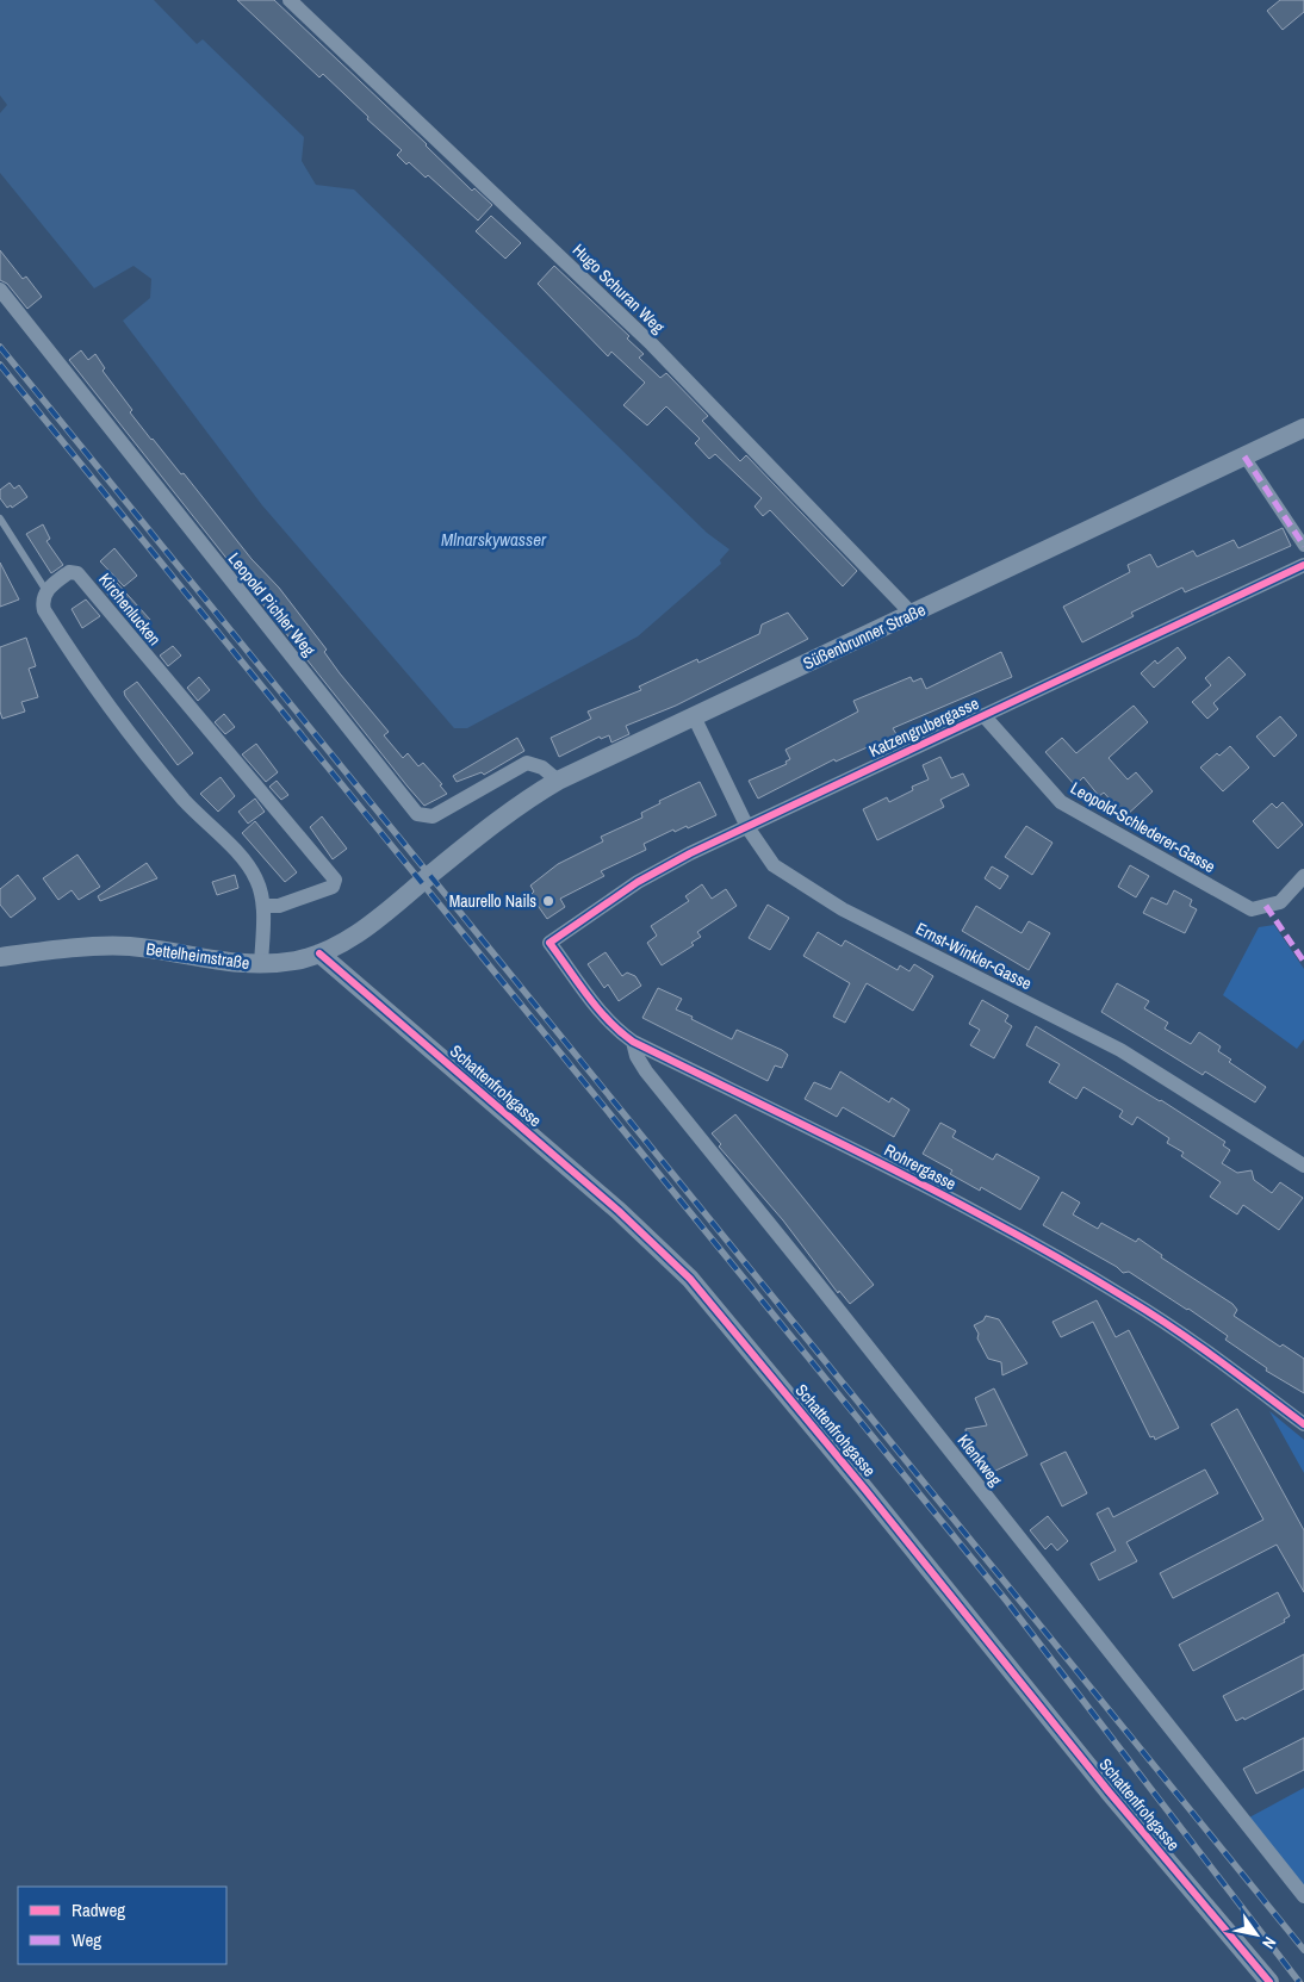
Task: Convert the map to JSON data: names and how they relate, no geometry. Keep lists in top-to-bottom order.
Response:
{
  "streets": {
    "street": [
      "Hugo Schuran Weg",
      "Leopold Pichler Weg",
      "Kirchenlucken",
      "Süßenbrunner Straße",
      "Katzengrubergasse",
      "Leopold-Schlederer-Gasse",
      "Bettelheimstraße",
      "Ernst-Winkler-Gasse",
      "Schattenfrohgasse",
      "Rohrergasse",
      "Klenkweg"
    ]
  },
  "crossings": [
    ["Hugo Schuran Weg", "Süßenbrunner Straße"],
    ["Leopold Pichler Weg", "Süßenbrunner Straße"],
    ["Süßenbrunner Straße", "Bettelheimstraße"],
    ["Süßenbrunner Straße", "Ernst-Winkler-Gasse"],
    ["Katzengrubergasse", "Leopold-Schlederer-Gasse"],
    ["Katzengrubergasse", "Ernst-Winkler-Gasse"],
    ["Katzengrubergasse", "Rohrergasse"],
    ["Bettelheimstraße", "Schattenfrohgasse"],
    ["Rohrergasse", "Klenkweg"]
  ],
  "water": ["Mlnarskywasser"],
  "places": ["Maurello Nails"],
  "legend": ["Radweg", "Weg"],
  "north": "bottom right"
}
